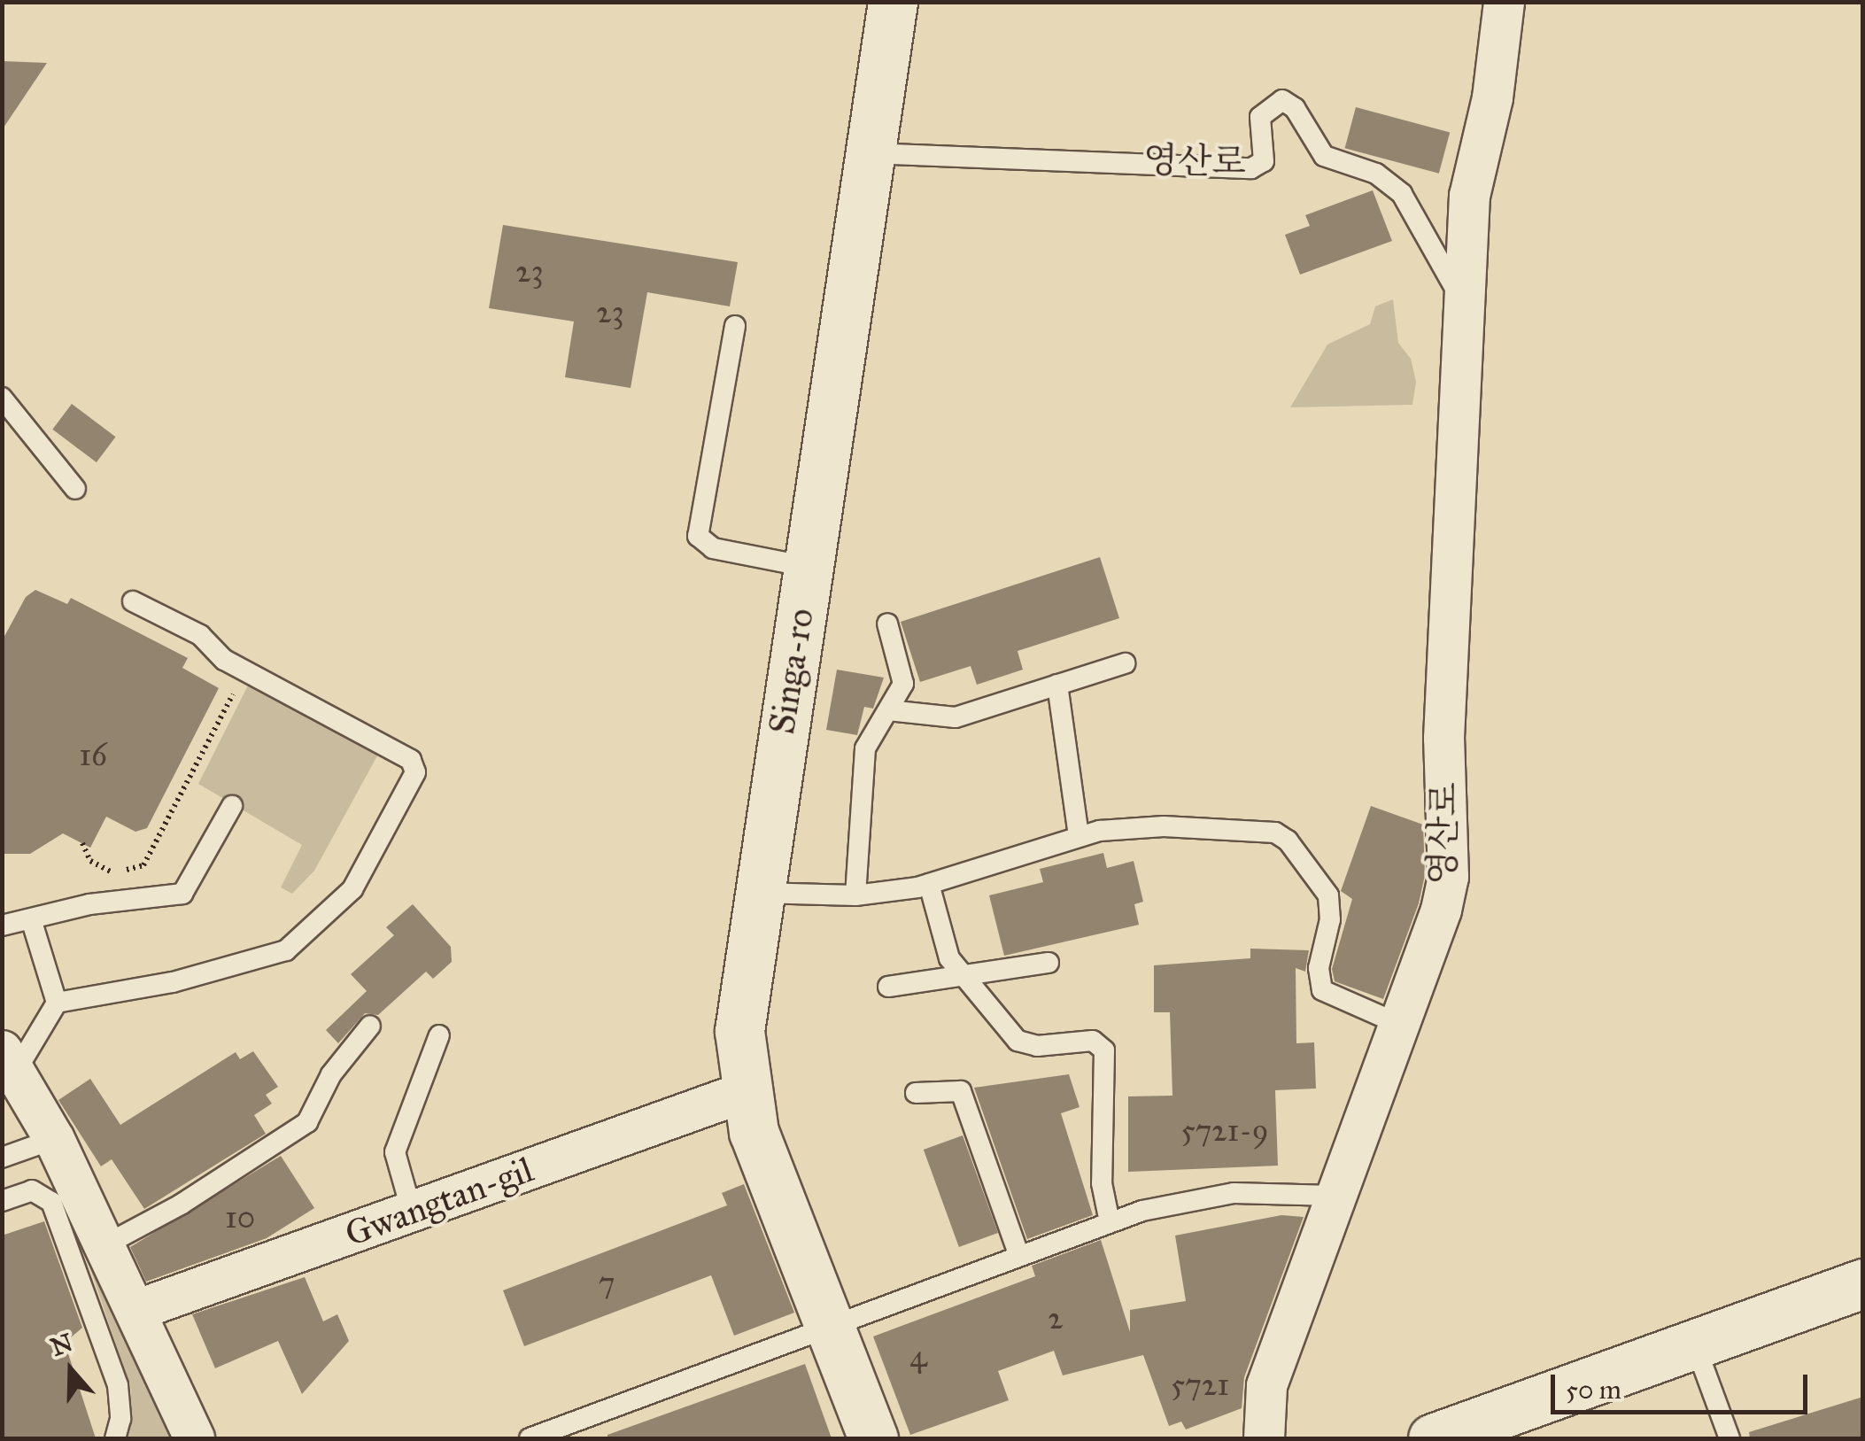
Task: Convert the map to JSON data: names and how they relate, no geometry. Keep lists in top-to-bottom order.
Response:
{
  "streets": {
    "street": ["영산로", "Singa-ro", "Gwangtan-gil"]
  },
  "crossings": [
    ["영산로", "Singa-ro"],
    ["Singa-ro", "Gwangtan-gil"]
  ],
  "house_numbers": [
    "23",
    "23",
    "16",
    "5721-9",
    "10",
    "7",
    "2",
    "4",
    "5721"
  ],
  "scale_bar": "50 m",
  "north": "top"
}
